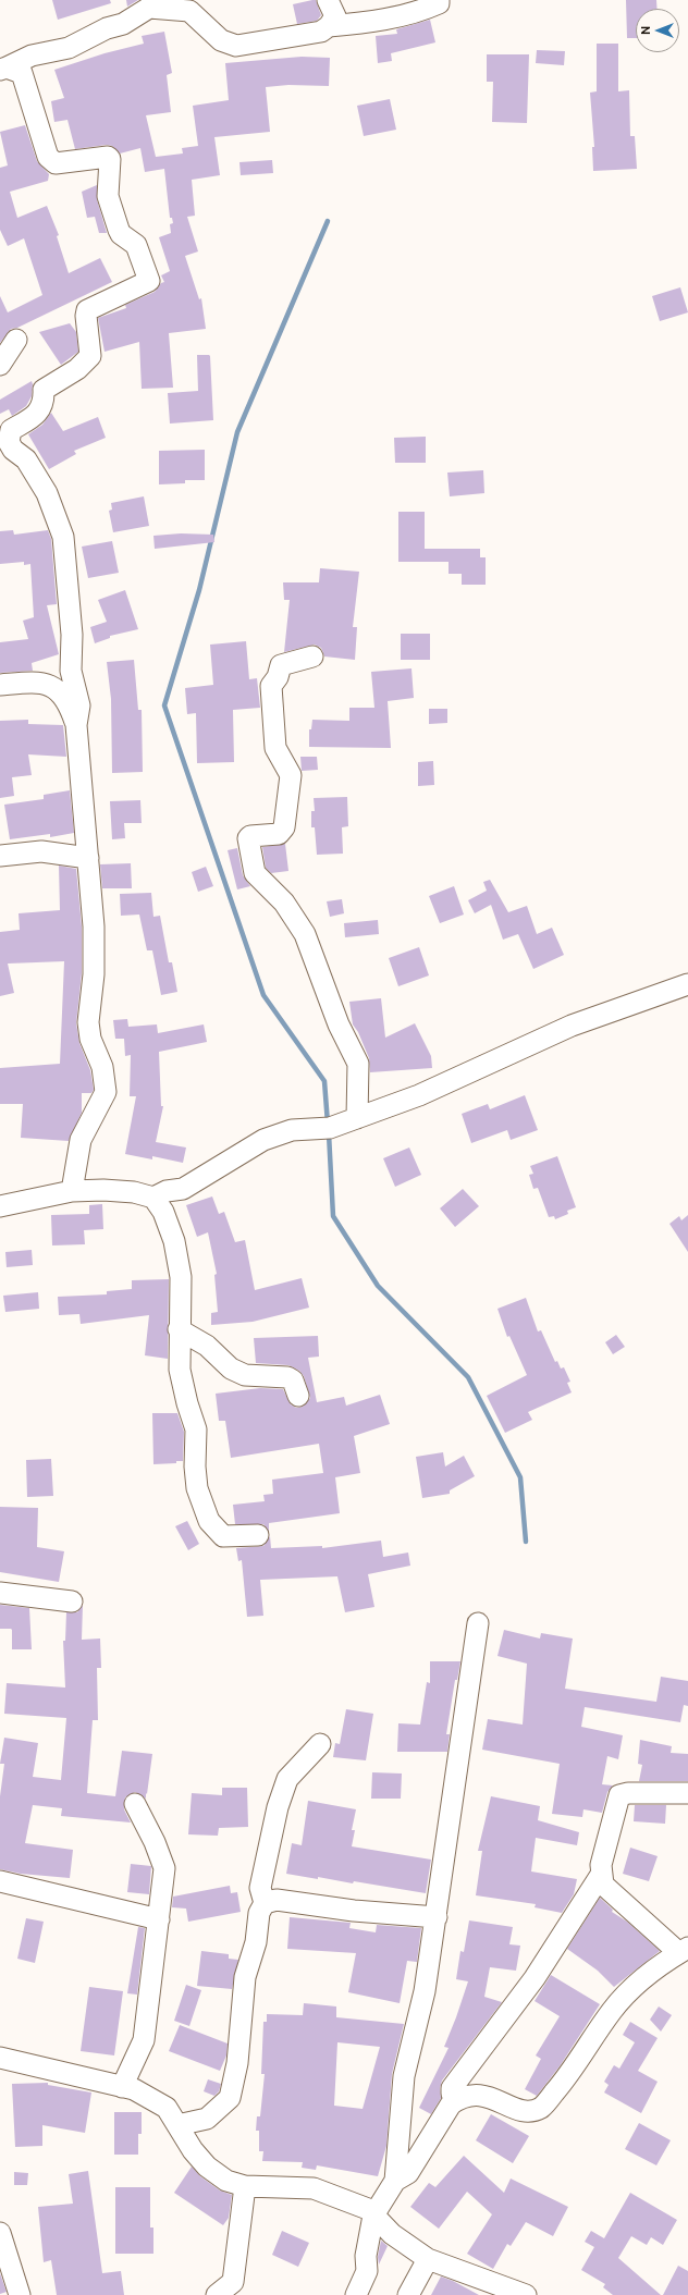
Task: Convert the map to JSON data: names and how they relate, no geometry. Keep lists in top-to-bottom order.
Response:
{
  "north": "left"
}
